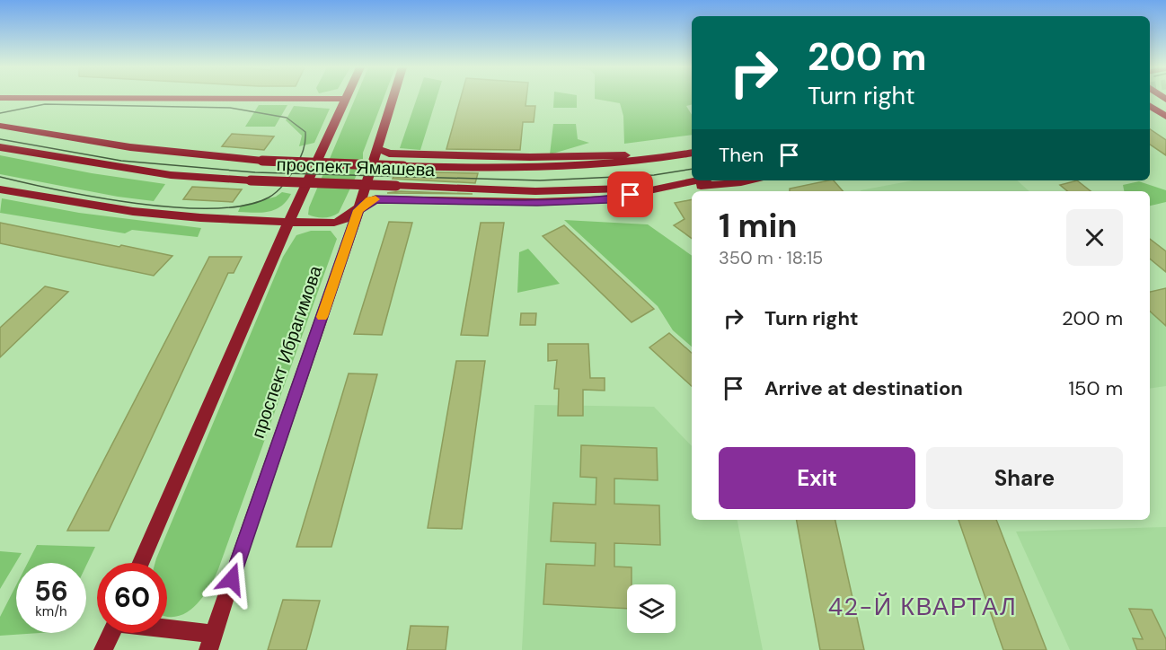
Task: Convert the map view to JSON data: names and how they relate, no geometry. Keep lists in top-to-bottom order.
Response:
{
  "streets": {
    "main road": ["проспект Ямашева", "проспект Ибрагимова"]
  },
  "districts": ["42-Й КВАРТАЛ"],
  "page": {
    "turn": ["200 m", "Turn right"],
    "then": "Then",
    "heading": ["1 min", "350 m · 18:15"],
    "list": [
      {
        "name": "Turn right",
        "value": "200 m"
      },
      {
        "name": "Arrive at destination",
        "value": "150 m"
      }
    ],
    "buttons": ["Exit", "Share"],
    "speed": "56 km/h",
    "limit": "60"
  }
}
